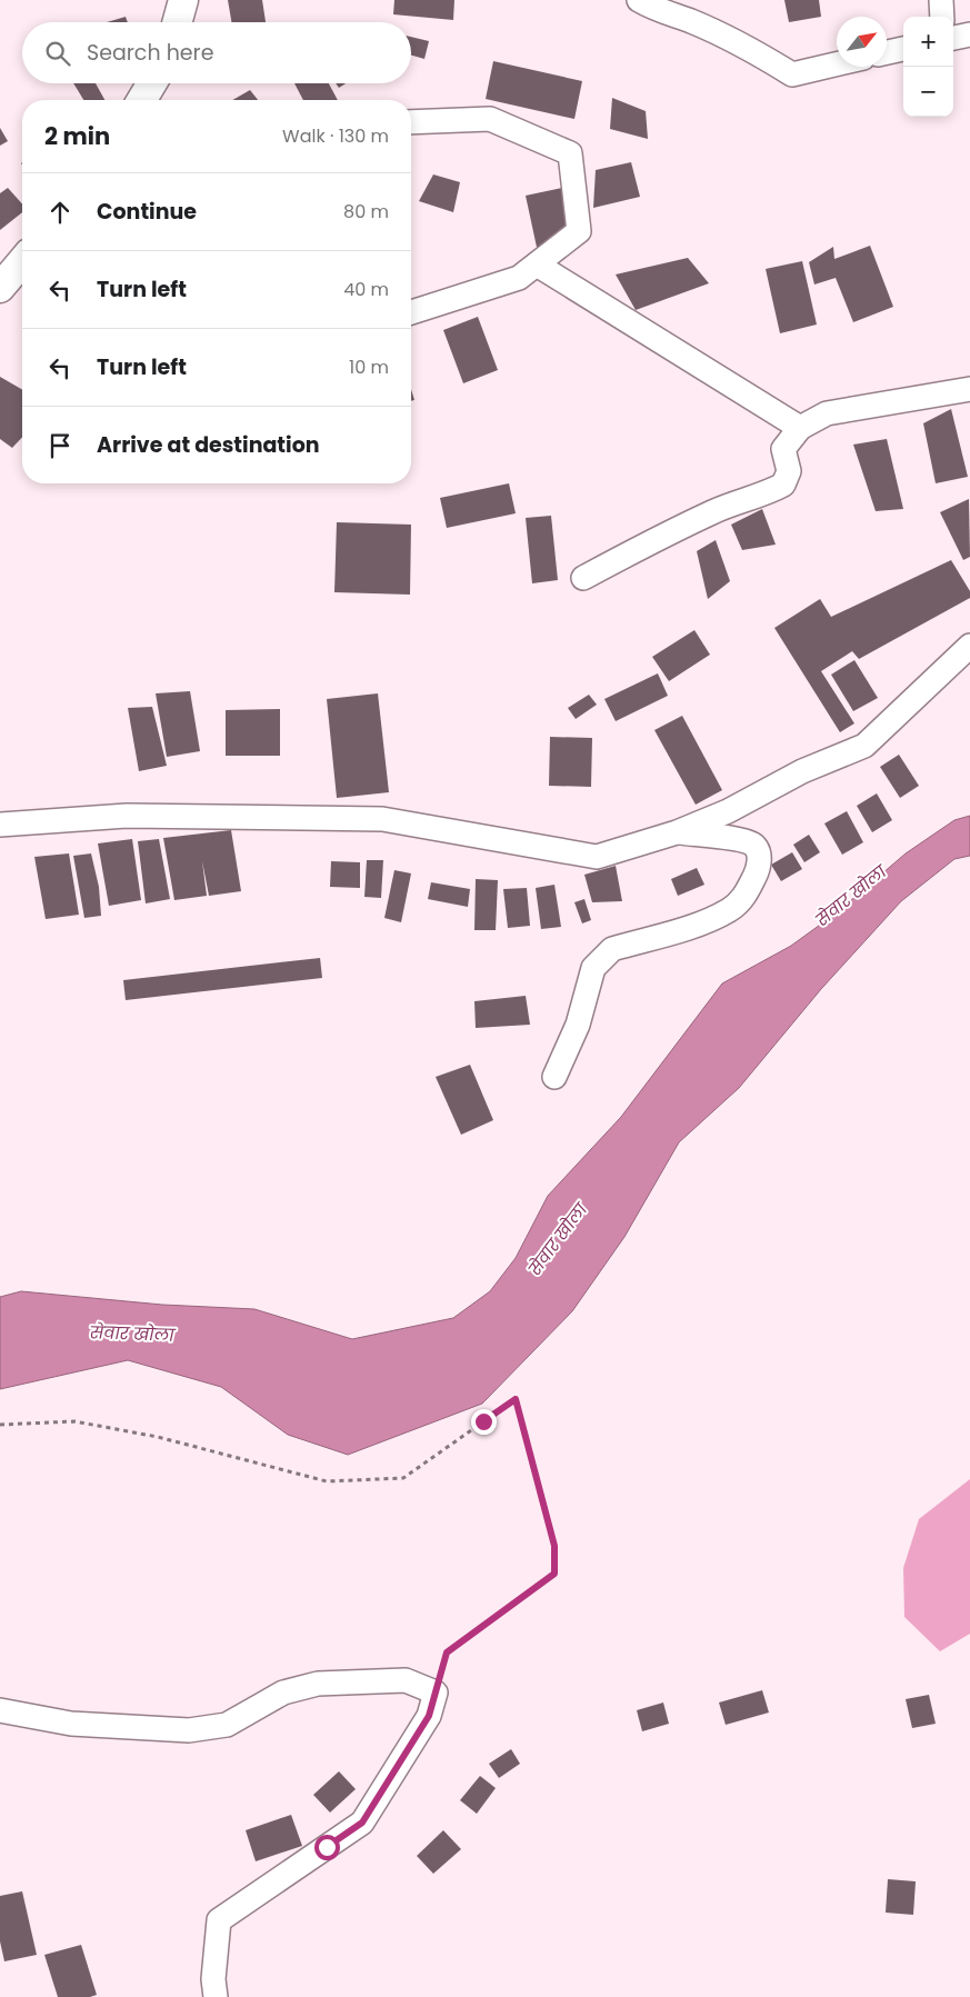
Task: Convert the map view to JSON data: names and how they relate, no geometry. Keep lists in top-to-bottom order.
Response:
{
  "water": ["सेवार खोला"],
  "north": "top right",
  "page": {
    "map_buttons": ["+", "−"],
    "search": "Search here",
    "heading": ["2 min", "Walk · 130 m"],
    "list": [
      ["Continue", "80 m"],
      ["Turn left", "40 m"],
      ["Turn left", "10 m"],
      "Arrive at destination"
    ]
  }
}
